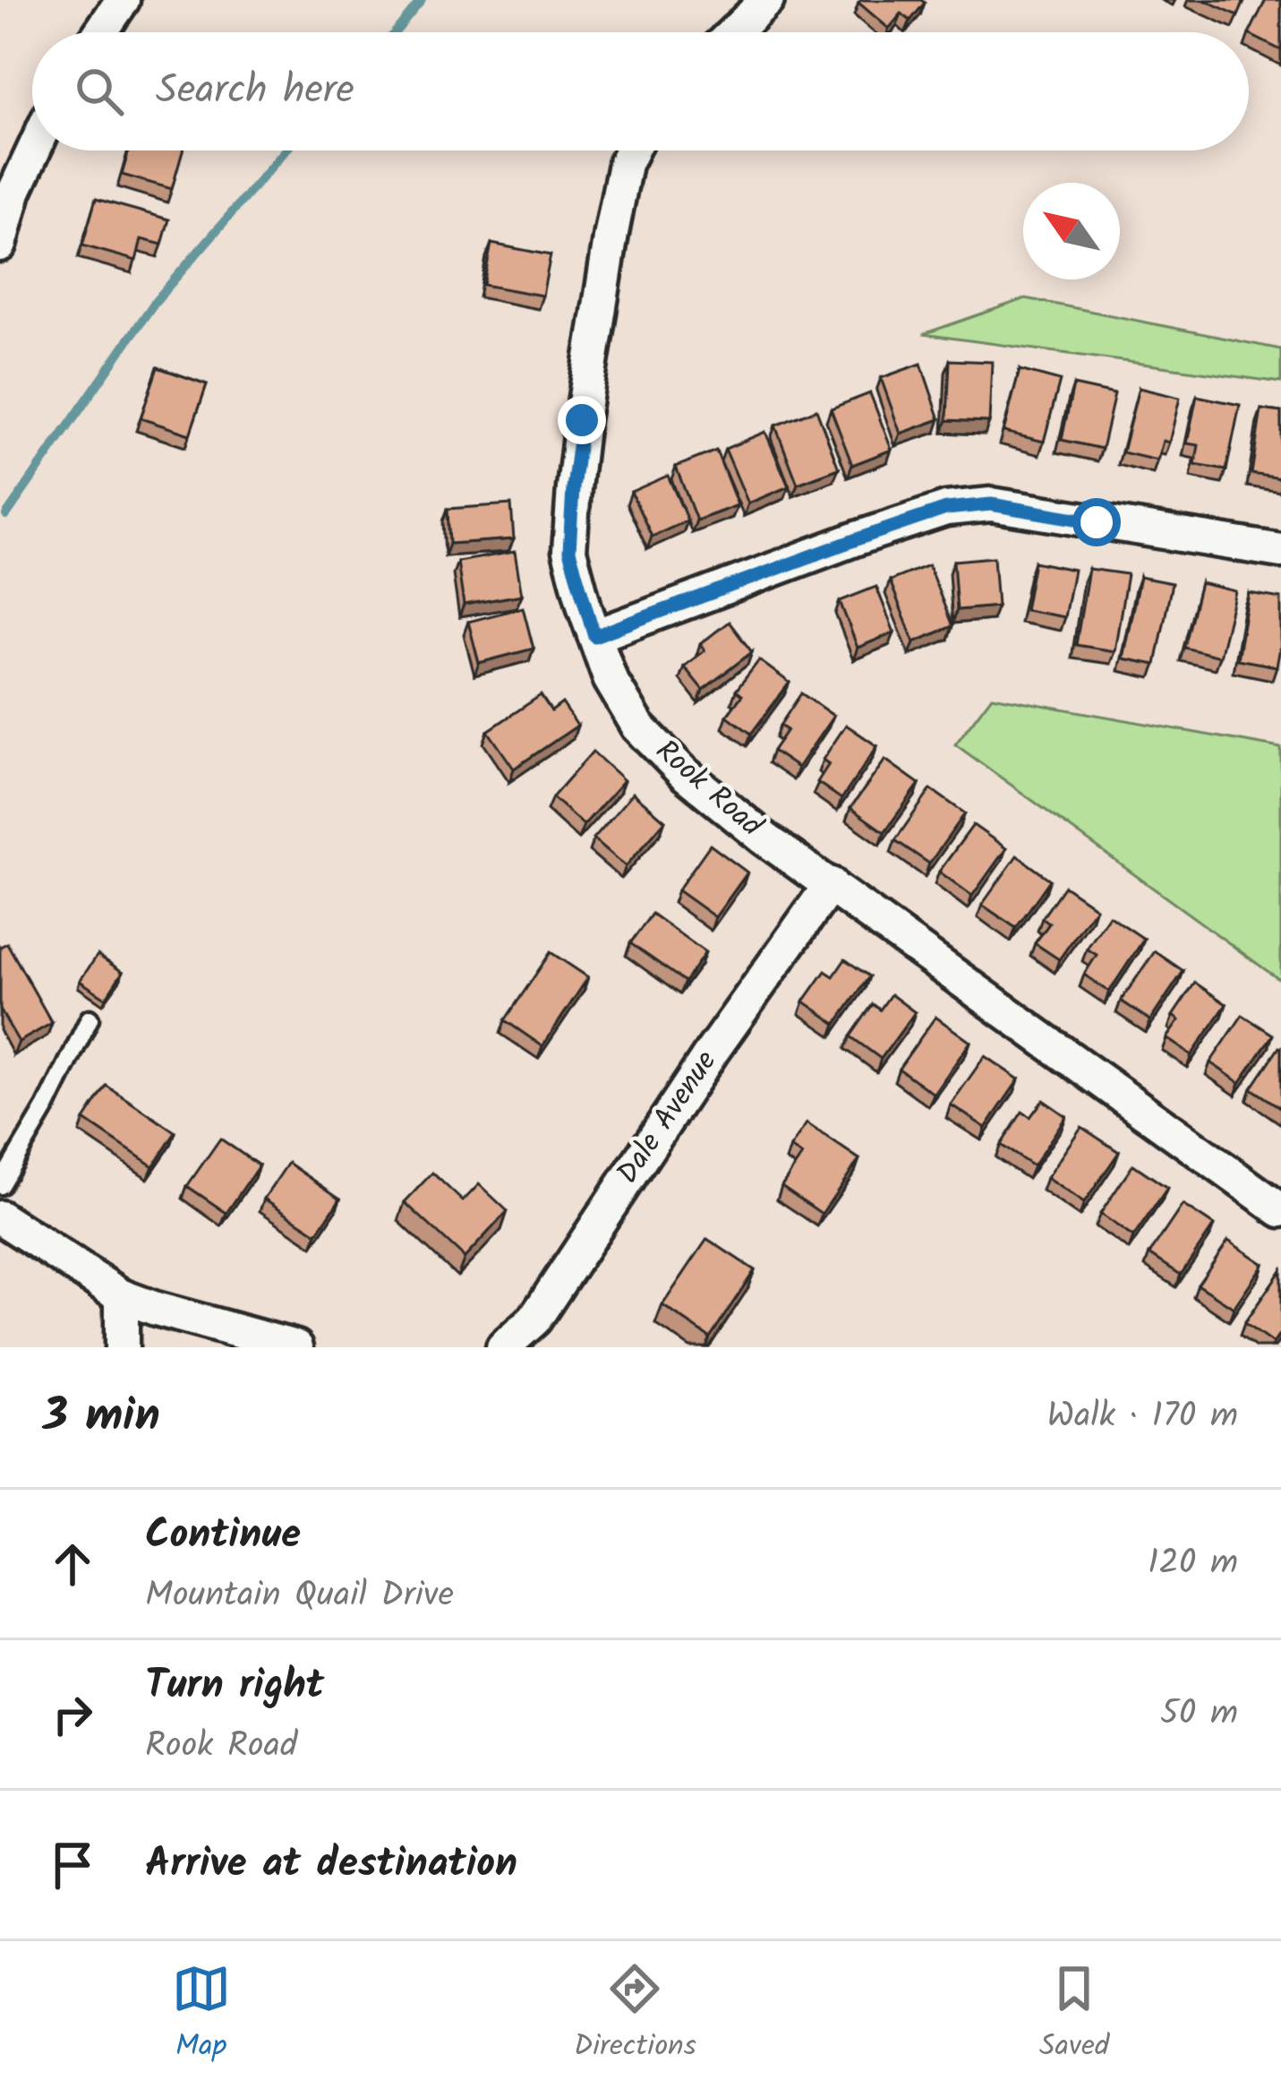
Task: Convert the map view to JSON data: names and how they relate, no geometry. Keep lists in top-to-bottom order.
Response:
{
  "streets": {
    "street": ["Rook Road", "Dale Avenue"]
  },
  "crossings": [
    ["Rook Road", "Dale Avenue"]
  ],
  "north": "top left",
  "page": {
    "search": "Search here",
    "heading": ["3 min", "Walk · 170 m"],
    "list": [
      ["Continue", "Mountain Quail Drive", "120 m"],
      ["Turn right", "Rook Road", "50 m"],
      "Arrive at destination"
    ],
    "nav": ["Map", "Directions", "Saved"]
  }
}
